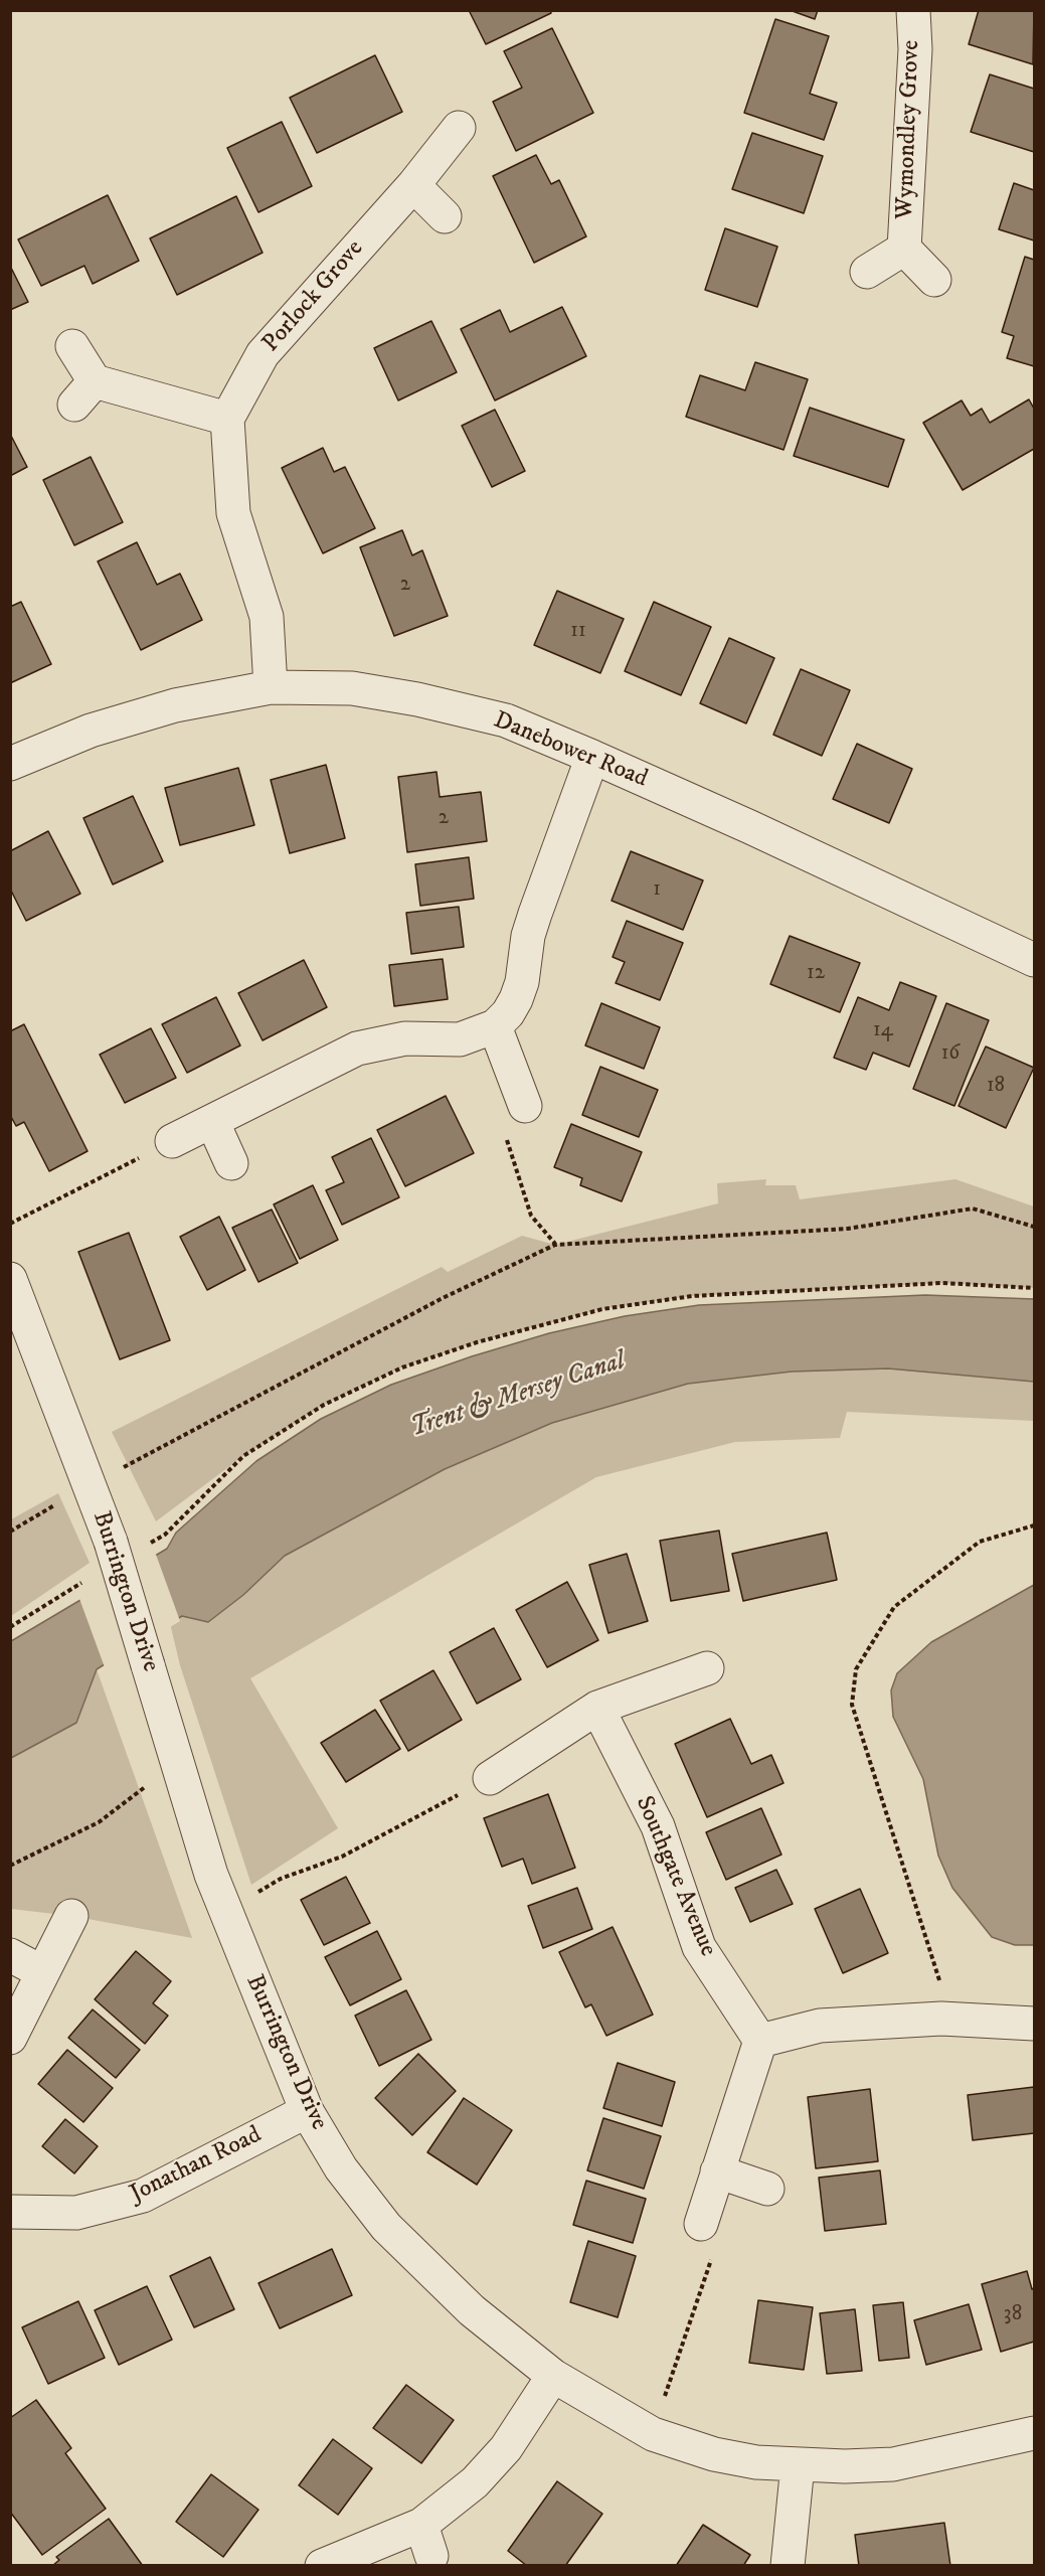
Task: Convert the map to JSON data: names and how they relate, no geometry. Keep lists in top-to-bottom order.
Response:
{
  "streets": {
    "street": [
      "Wymondley Grove",
      "Porlock Grove",
      "Danebower Road",
      "Burrington Drive",
      "Southgate Avenue",
      "Jonathan Road"
    ]
  },
  "crossings": [
    ["Burrington Drive", "Jonathan Road"]
  ],
  "water": ["Trent & Mersey Canal"],
  "house_numbers": [
    "2",
    "11",
    "2",
    "1",
    "12",
    "14",
    "16",
    "18",
    "38"
  ]
}
